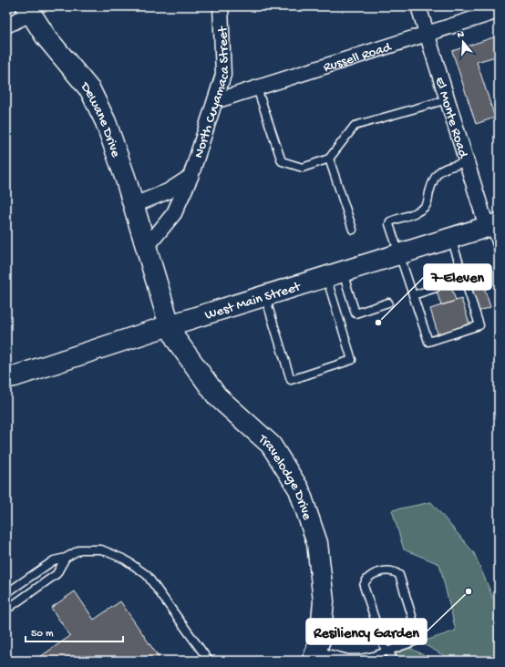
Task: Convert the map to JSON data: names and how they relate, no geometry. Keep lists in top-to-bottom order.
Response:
{
  "streets": {
    "street": [
      "Russell Road",
      "North Cuyamaca Street",
      "El Monte Road",
      "Dewane Drive",
      "West Main Street",
      "Travelodge Drive"
    ]
  },
  "crossings": [
    ["Russell Road", "North Cuyamaca Street"],
    ["Russell Road", "El Monte Road"],
    ["North Cuyamaca Street", "Dewane Drive"],
    ["El Monte Road", "West Main Street"],
    ["West Main Street", "Travelodge Drive"]
  ],
  "places": ["7-Eleven", "Resiliency Garden"],
  "scale_bar": "50 m",
  "north": "top"
}
